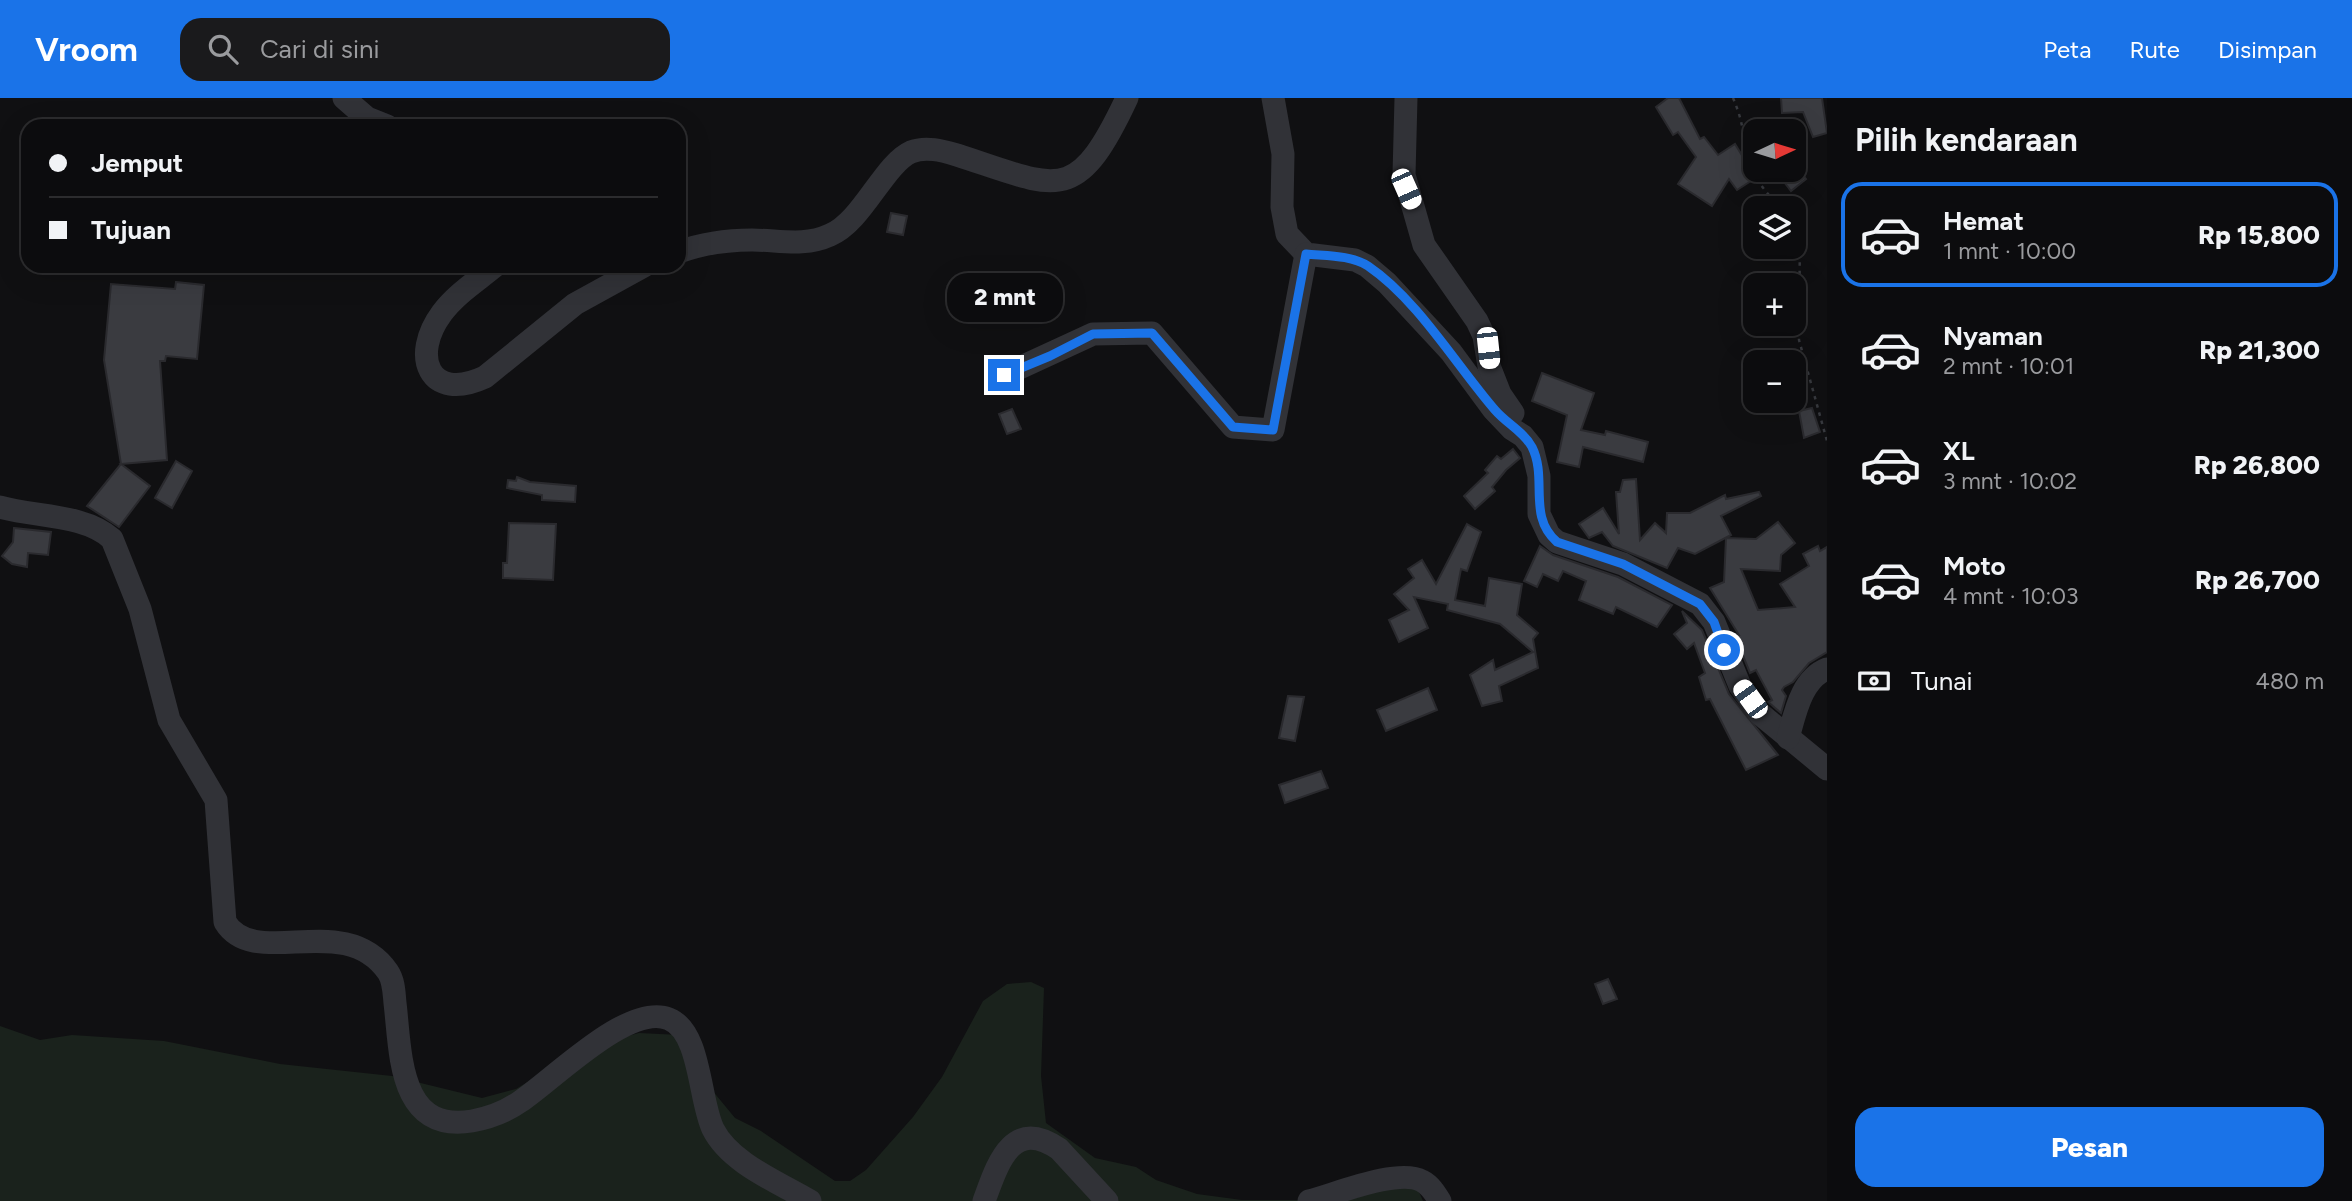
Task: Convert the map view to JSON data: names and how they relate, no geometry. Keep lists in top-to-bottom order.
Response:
{
  "north": "right",
  "page": {
    "header": "Vroom",
    "search": "Cari di sini",
    "nav": ["Peta", "Rute", "Disimpan"],
    "heading": "Pilih kendaraan",
    "map_buttons": ["+", "−"],
    "banner": ["Jemput", "Tujuan"],
    "list": [
      {
        "name": "Hemat",
        "note": "1 mnt · 10:00",
        "value": "Rp 15,800"
      },
      {
        "name": "Nyaman",
        "note": "2 mnt · 10:01",
        "value": "Rp 21,300"
      },
      {
        "name": "XL",
        "note": "3 mnt · 10:02",
        "value": "Rp 26,800"
      },
      {
        "name": "Moto",
        "note": "4 mnt · 10:03",
        "value": "Rp 26,700"
      }
    ],
    "bubble": "2 mnt",
    "pay": ["Tunai", "480 m"],
    "buttons": "Pesan"
  }
}
